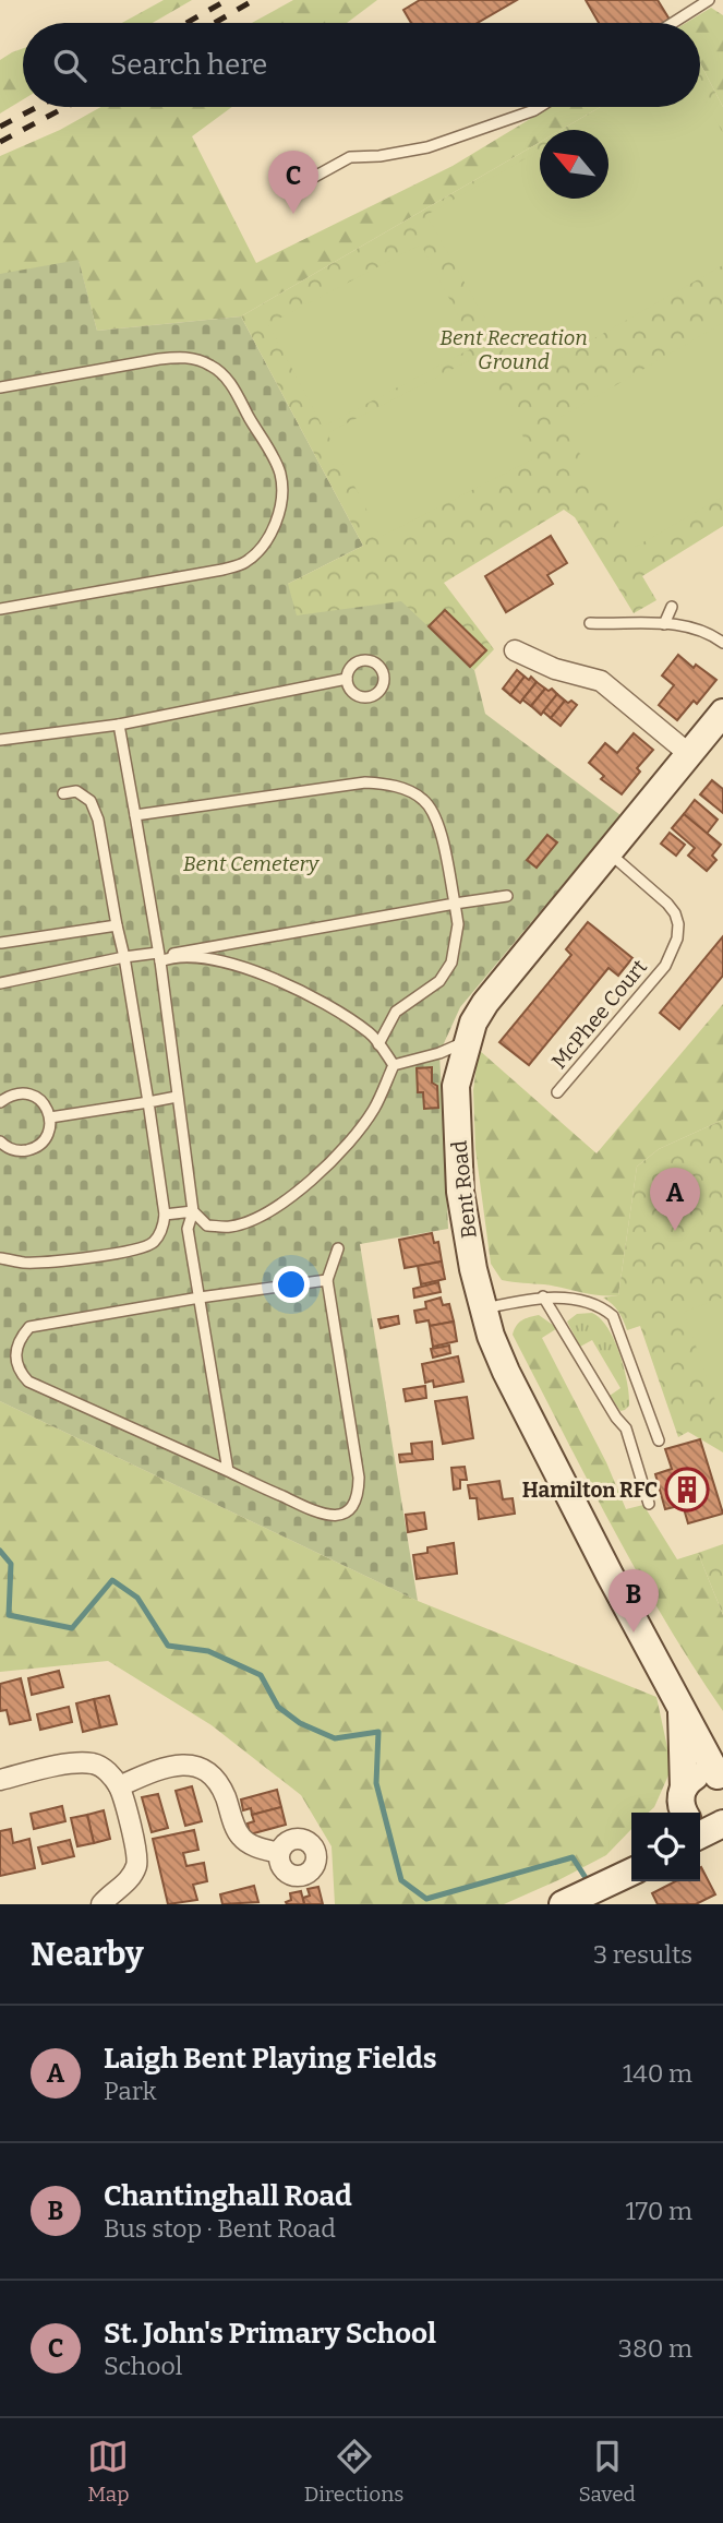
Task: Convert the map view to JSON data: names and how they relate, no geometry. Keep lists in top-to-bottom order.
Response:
{
  "streets": {
    "street": ["Bent Road"],
    "lane": ["McPhee Court"]
  },
  "crossings": [
    ["McPhee Court", "Bent Road"]
  ],
  "parks": ["Bent Recreation Ground", "Bent Cemetery"],
  "places": {
    "building": ["Hamilton RFC"]
  },
  "north": "top left",
  "page": {
    "search": "Search here",
    "pins": ["C", "A", "B"],
    "heading": ["Nearby", "3 results"],
    "list": [
      {
        "mark": "A",
        "name": "Laigh Bent Playing Fields",
        "note": "Park",
        "value": "140 m"
      },
      {
        "mark": "B",
        "name": "Chantinghall Road",
        "note": "Bus stop · Bent Road",
        "value": "170 m"
      },
      {
        "mark": "C",
        "name": "St. John's Primary School",
        "note": "School",
        "value": "380 m"
      }
    ],
    "nav": ["Map", "Directions", "Saved"]
  }
}
